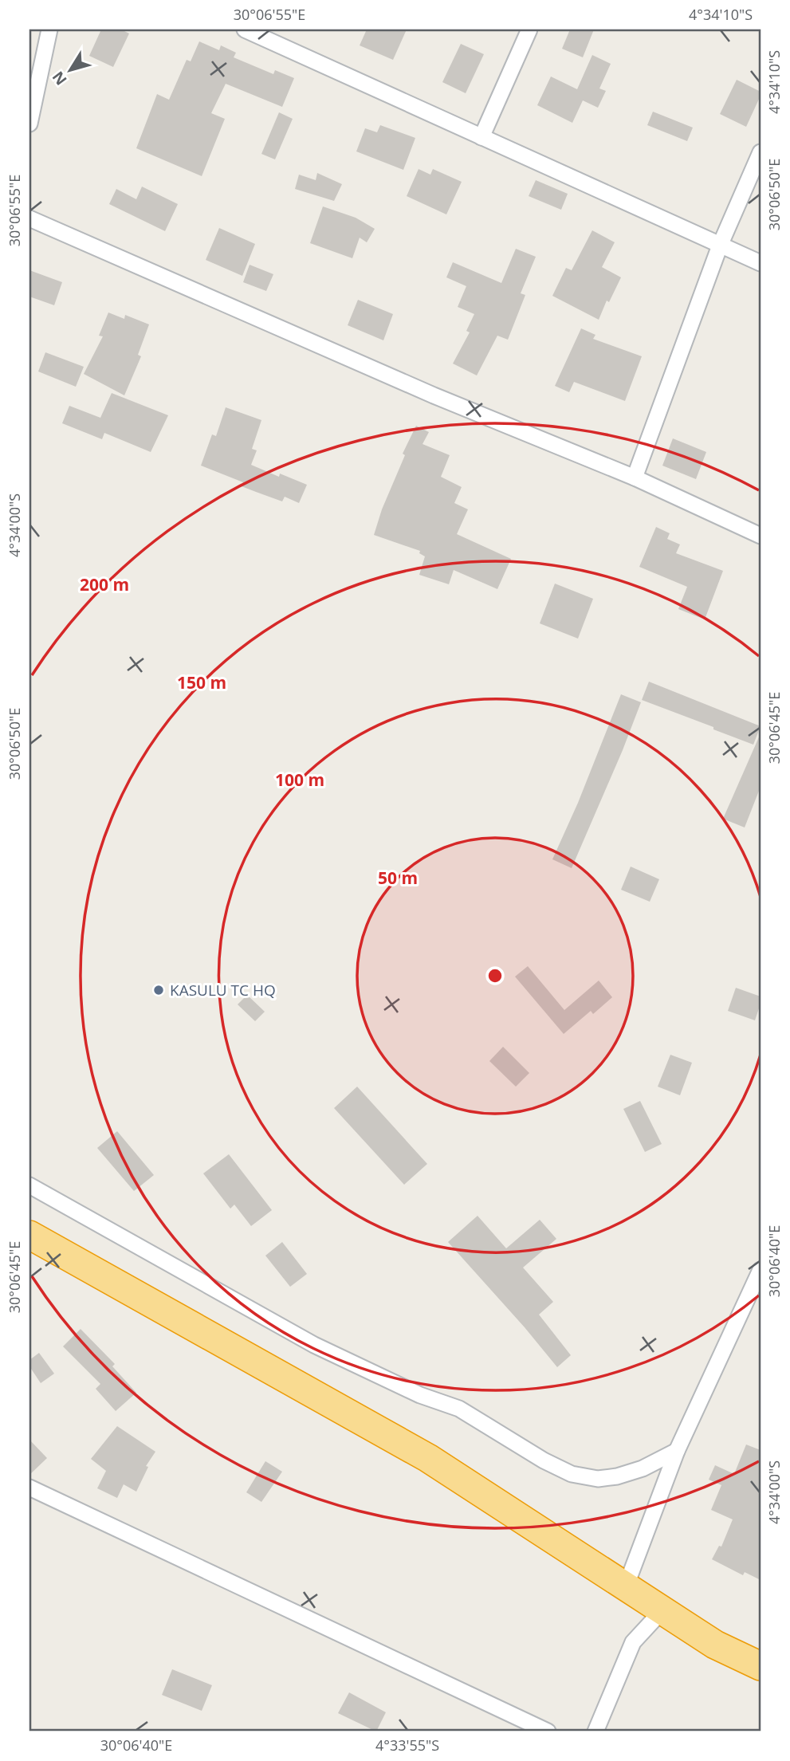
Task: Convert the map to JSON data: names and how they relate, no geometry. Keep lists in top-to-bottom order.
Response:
{
  "places": ["KASULU TC HQ"],
  "north": "bottom left",
  "coordinates": [
    "30°06'55\"E",
    "4°34'10\"S",
    "30°06'50\"E",
    "4°34'00\"S",
    "30°06'45\"E",
    "30°06'40\"E",
    "4°33'55\"S"
  ],
  "rings": [
    "200 m",
    "150 m",
    "100 m",
    "50 m"
  ]
}
